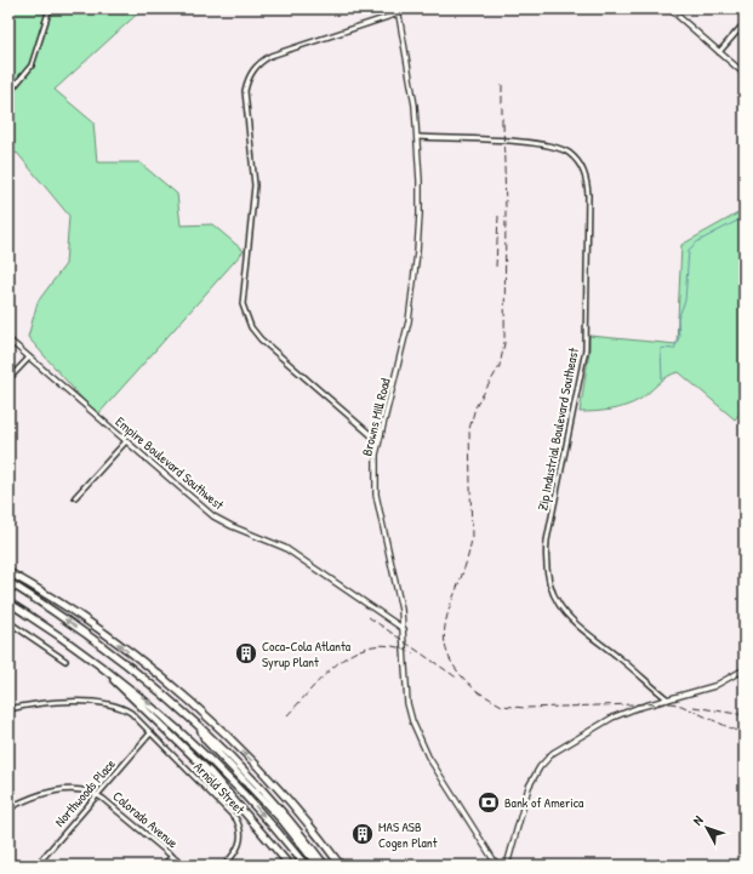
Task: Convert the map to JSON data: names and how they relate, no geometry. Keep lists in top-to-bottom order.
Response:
{
  "streets": {
    "street": [
      "Browns Mill Road",
      "Zip Industrial Boulevard Southeast",
      "Empire Boulevard Southwest",
      "Arnold Street",
      "Northwoods Place",
      "Colorado Avenue"
    ]
  },
  "crossings": [
    ["Browns Mill Road", "Zip Industrial Boulevard Southeast"],
    ["Browns Mill Road", "Empire Boulevard Southwest"],
    ["Arnold Street", "Northwoods Place"],
    ["Northwoods Place", "Colorado Avenue"]
  ],
  "places": {
    "building": ["Coca-Cola Atlanta Syrup Plant", "MAS ASB Cogen Plant"],
    "bank": ["Bank of America"]
  },
  "north": "top left"
}
